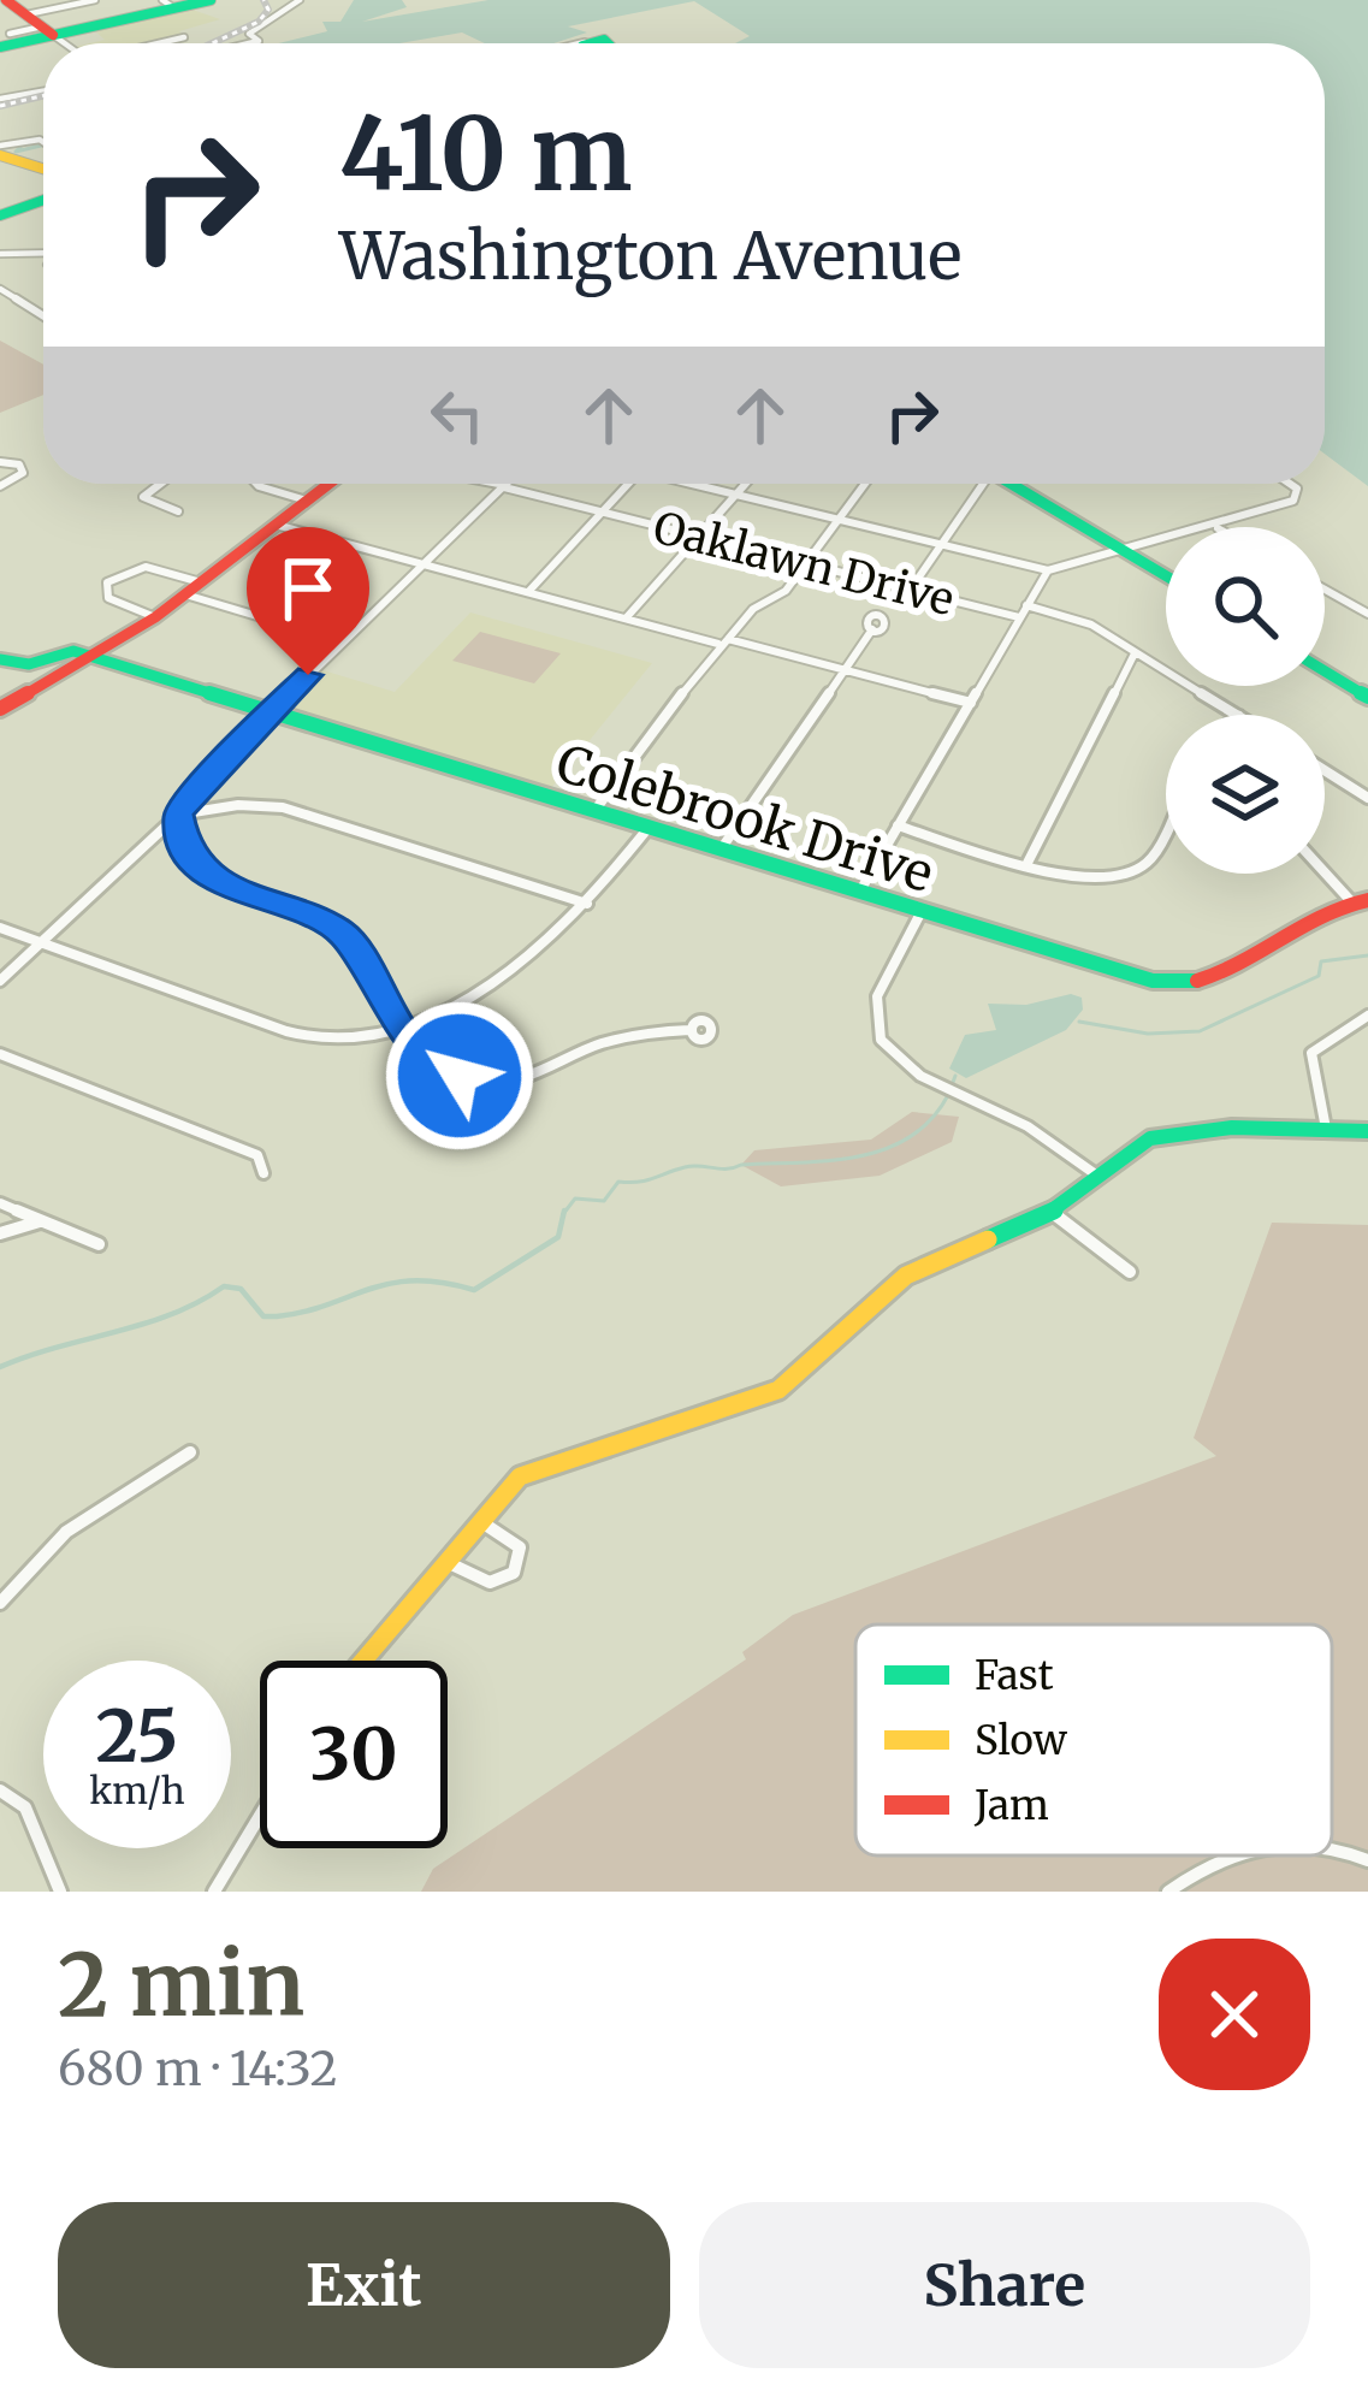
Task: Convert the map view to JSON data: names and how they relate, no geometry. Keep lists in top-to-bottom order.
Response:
{
  "streets": {
    "street": ["Oaklawn Drive", "Colebrook Drive"]
  },
  "legend": ["Fast", "Slow", "Jam"],
  "page": {
    "turn": ["410 m", "Washington Avenue"],
    "speed": "25 km/h",
    "limit": "30",
    "heading": ["2 min", "680 m · 14:32"],
    "buttons": ["Exit", "Share"]
  }
}
